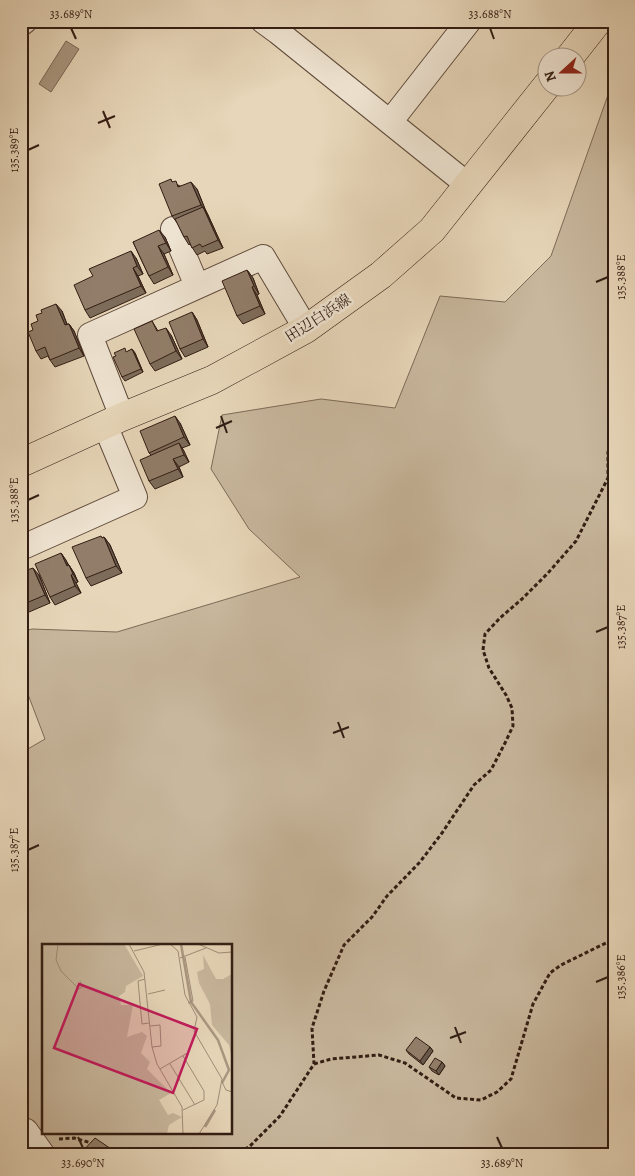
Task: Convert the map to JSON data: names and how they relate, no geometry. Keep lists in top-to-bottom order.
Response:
{
  "streets": {
    "main road": ["田辺白浜線"]
  },
  "north": "left",
  "coordinates": [
    "33.689°N",
    "33.688°N",
    "135.389°E",
    "135.388°E",
    "135.387°E",
    "135.386°E",
    "33.690°N"
  ]
}
